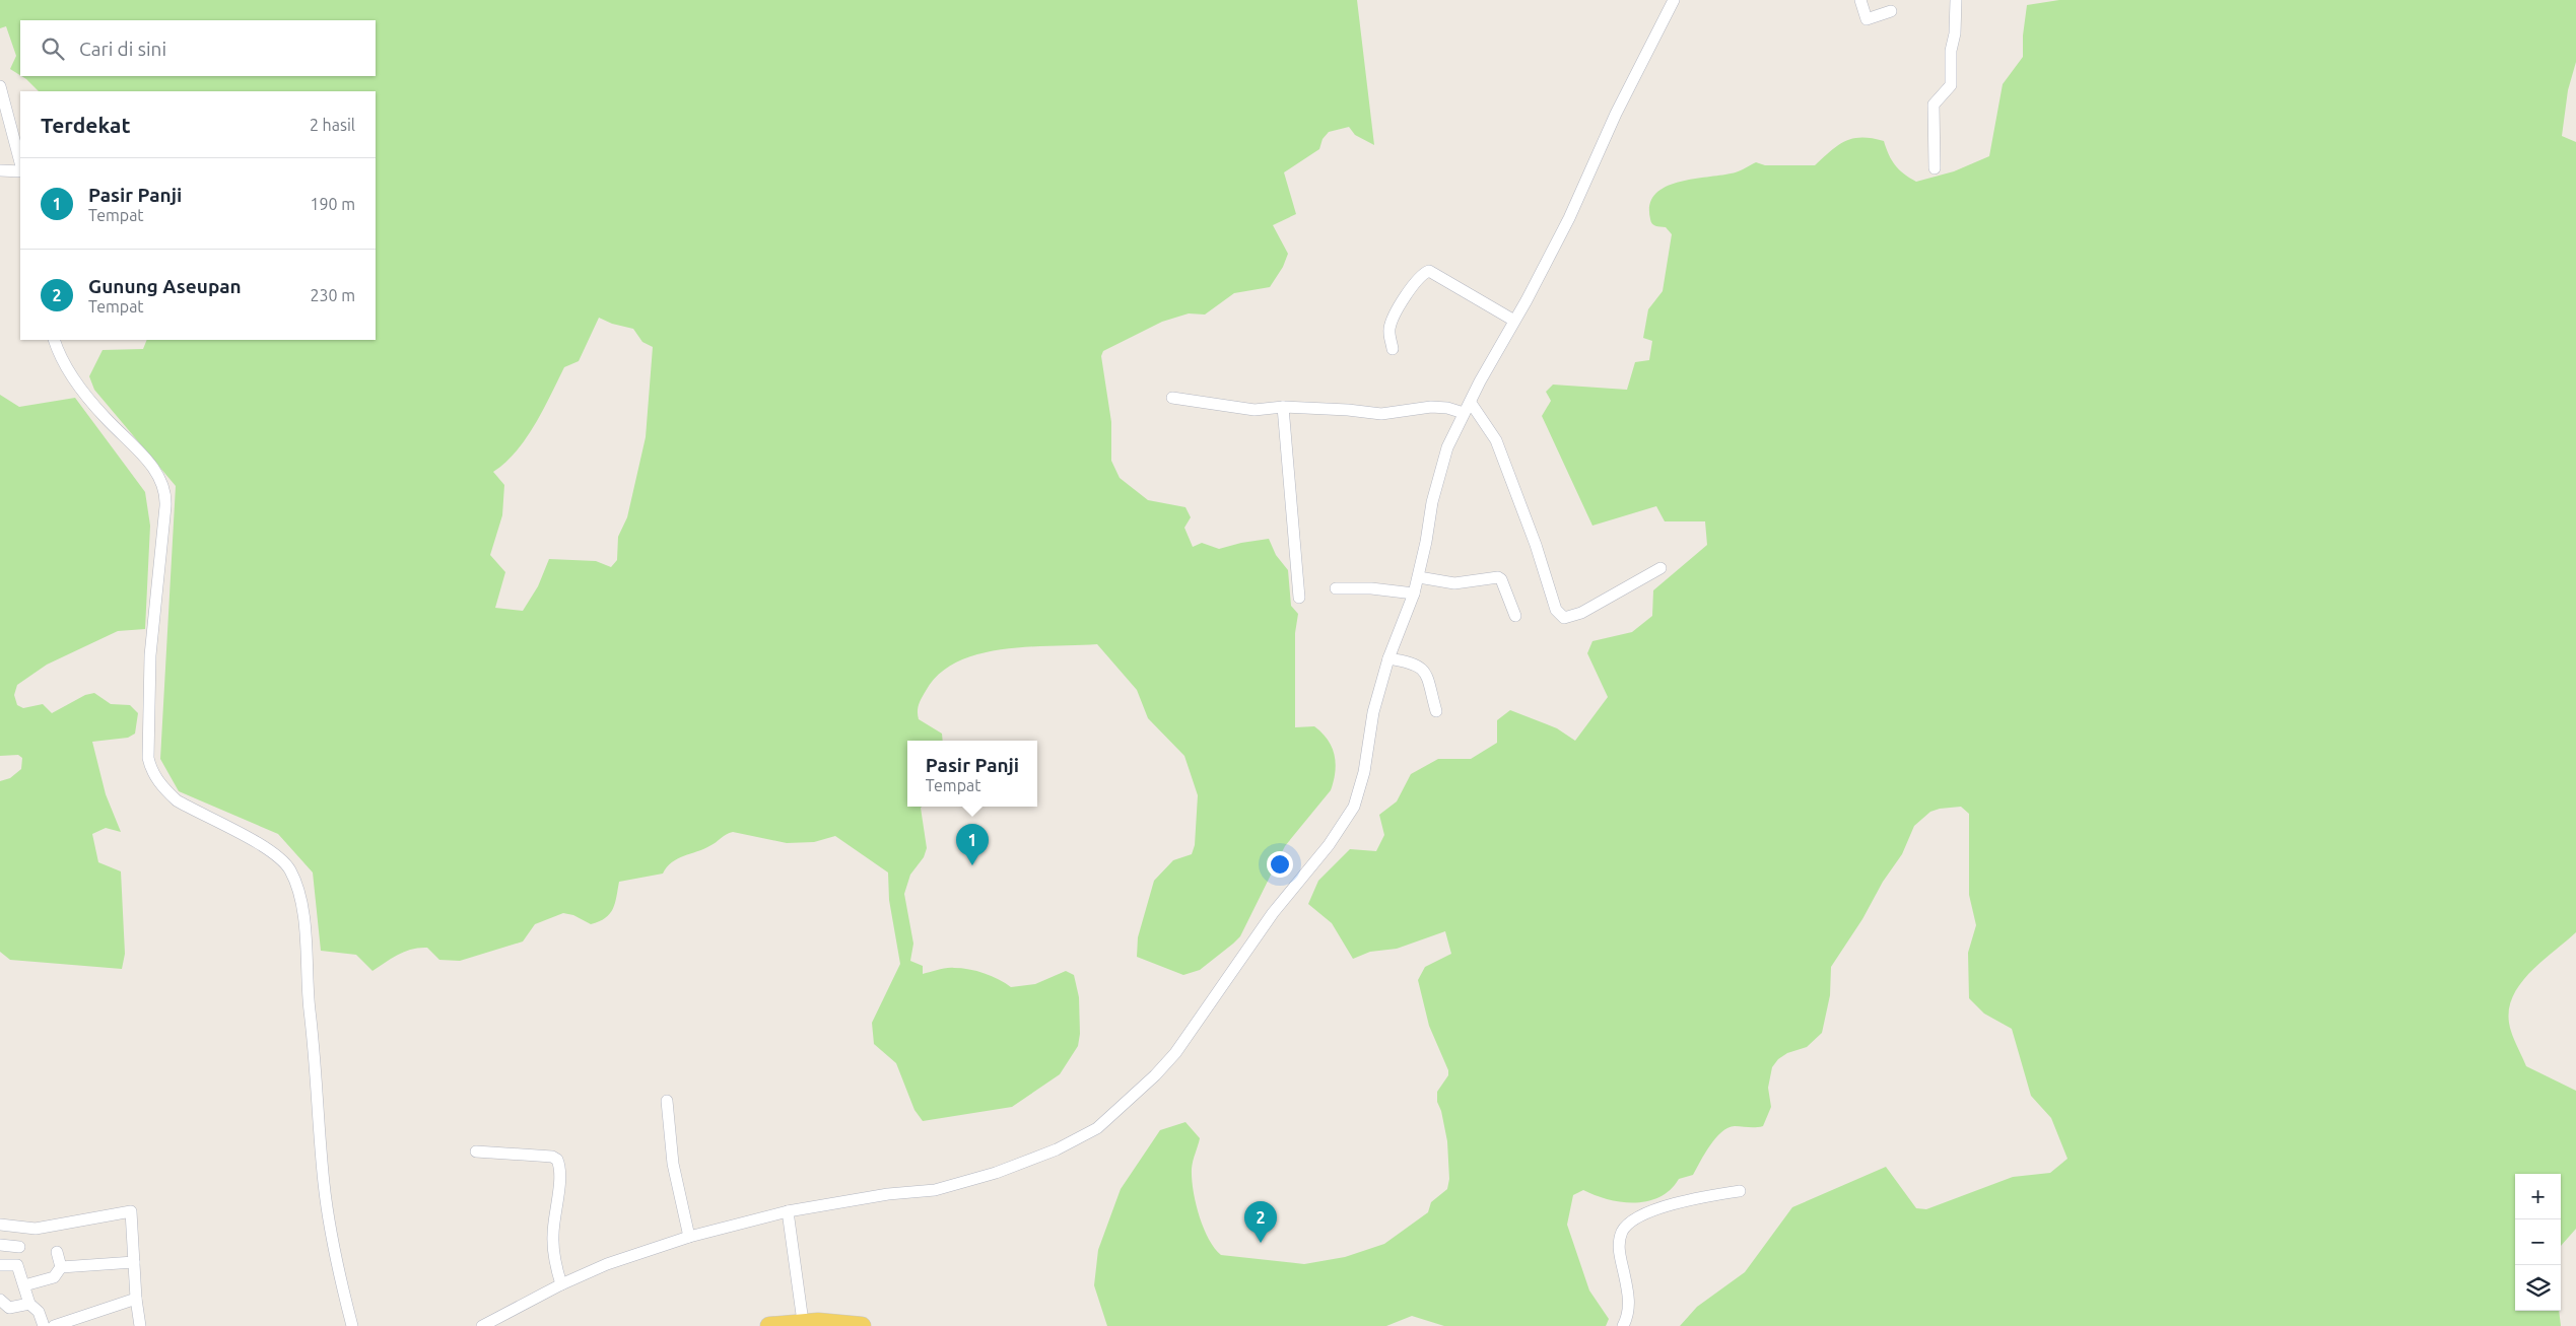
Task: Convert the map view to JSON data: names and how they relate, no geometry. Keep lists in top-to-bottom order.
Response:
{
  "page": {
    "search": "Cari di sini",
    "heading": ["Terdekat", "2 hasil"],
    "list": [
      {
        "mark": "1",
        "name": "Pasir Panji",
        "note": "Tempat",
        "value": "190 m"
      },
      {
        "mark": "2",
        "name": "Gunung Aseupan",
        "note": "Tempat",
        "value": "230 m"
      }
    ],
    "popup": ["Pasir Panji", "Tempat"],
    "pins": ["1", "2"],
    "map_buttons": ["+", "−"]
  }
}
